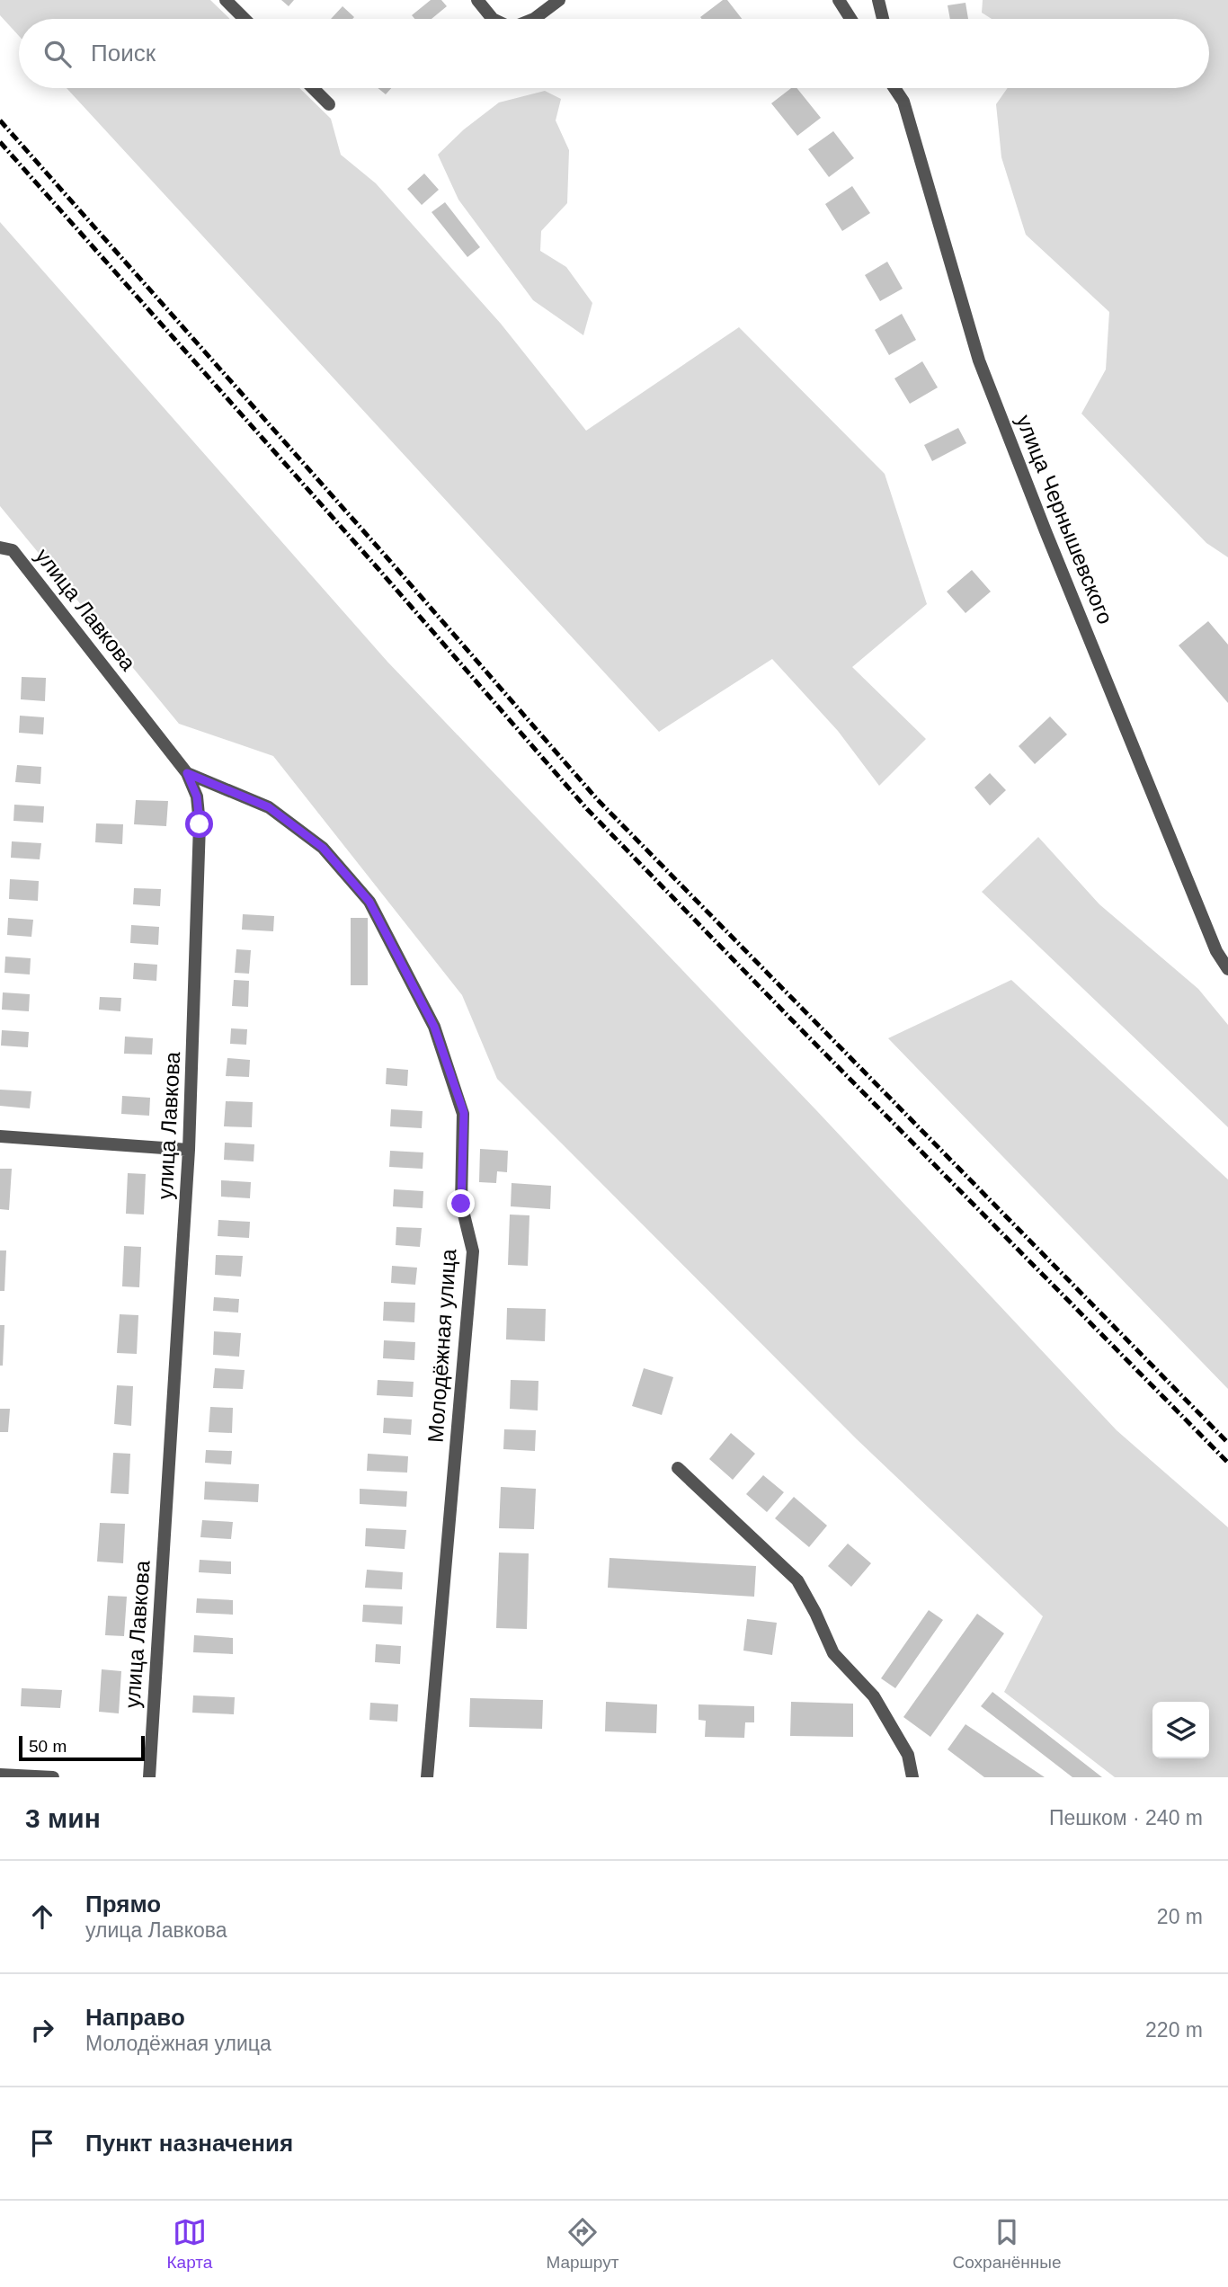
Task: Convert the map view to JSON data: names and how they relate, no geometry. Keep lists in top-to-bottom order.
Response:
{
  "streets": {
    "street": ["улица Чернышевского", "улица Лавкова", "Молодёжная улица"]
  },
  "crossings": [
    ["улица Лавкова", "Молодёжная улица"]
  ],
  "scale_bar": "50 m",
  "page": {
    "search": "Поиск",
    "scale": "50 m",
    "heading": ["3 мин", "Пешком · 240 m"],
    "list": [
      ["Прямо", "улица Лавкова", "20 m"],
      ["Направо", "Молодёжная улица", "220 m"],
      "Пункт назначения"
    ],
    "nav": ["Карта", "Маршрут", "Сохранённые"]
  }
}
